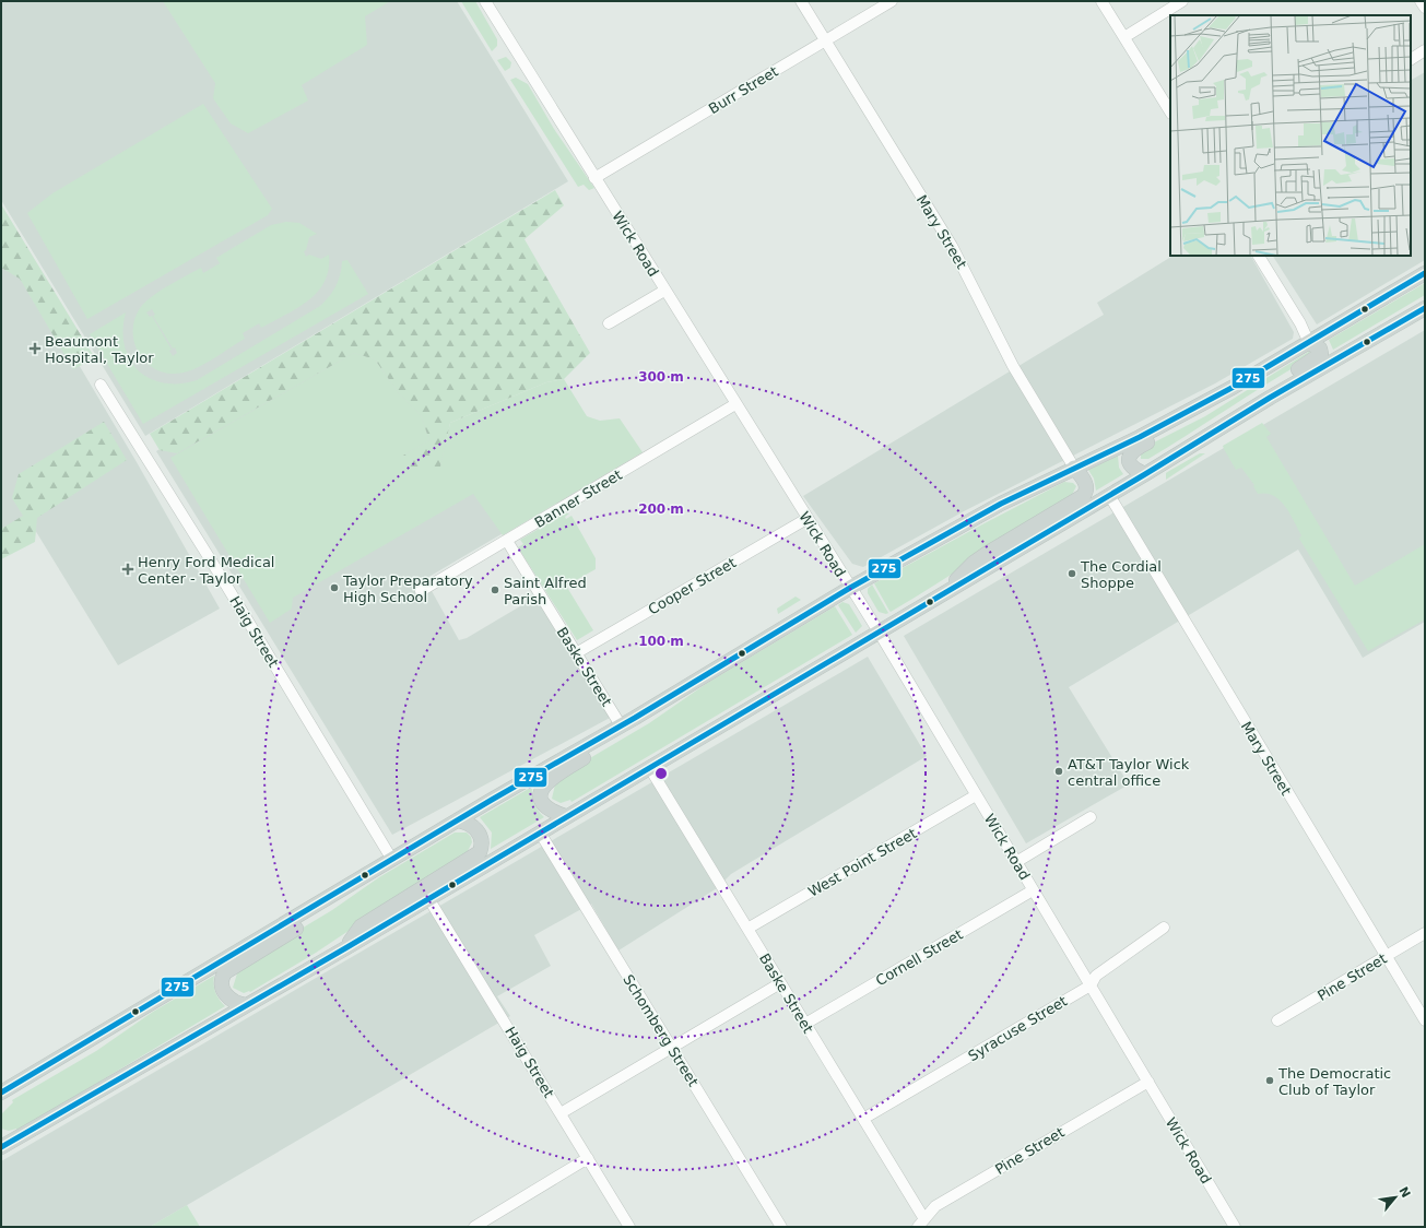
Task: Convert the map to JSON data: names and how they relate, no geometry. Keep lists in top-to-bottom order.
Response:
{
  "streets": {
    "street": [
      "Burr Street",
      "Mary Street",
      "Wick Road",
      "Banner Street",
      "Cooper Street",
      "Haig Street",
      "Baske Street",
      "West Point Street",
      "Cornell Street",
      "Pine Street",
      "Syracuse Street",
      "Schomberg Street"
    ]
  },
  "crossings": [
    ["Burr Street", "Mary Street"],
    ["Burr Street", "Wick Road"],
    ["Mary Street", "Pine Street"],
    ["Wick Road", "Banner Street"],
    ["Wick Road", "Cooper Street"],
    ["Wick Road", "West Point Street"],
    ["Wick Road", "Cornell Street"],
    ["Wick Road", "Pine Street"],
    ["Wick Road", "Syracuse Street"],
    ["Banner Street", "Baske Street"],
    ["Cooper Street", "Baske Street"],
    ["Baske Street", "West Point Street"],
    ["Baske Street", "Cornell Street"],
    ["Baske Street", "Pine Street"],
    ["Baske Street", "Syracuse Street"]
  ],
  "places": {
    "health": ["Beaumont Hospital, Taylor", "Henry Ford Medical Center - Taylor"],
    "other": [
      "The Cordial Shoppe",
      "Taylor Preparatory High School",
      "Saint Alfred Parish",
      "AT&T Taylor Wick central office",
      "The Democratic Club of Taylor"
    ]
  },
  "lines": ["transit line 275"],
  "north": "top right",
  "rings": ["300 m", "200 m", "100 m"]
}
